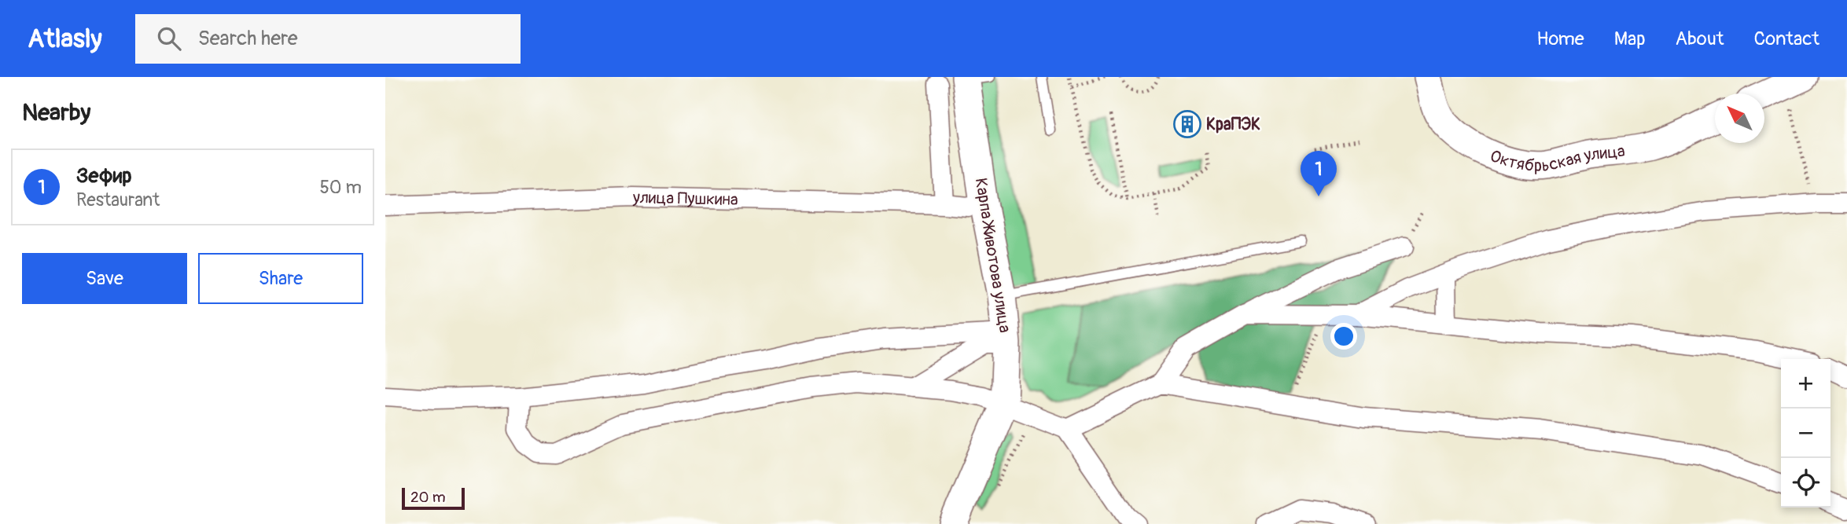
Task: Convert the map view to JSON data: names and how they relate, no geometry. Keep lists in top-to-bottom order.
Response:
{
  "streets": {
    "main road": ["Октябрьская улица", "Карпа Животова улица"],
    "street": ["улица Пушкина"]
  },
  "crossings": [
    ["улица Пушкина", "Карпа Животова улица"]
  ],
  "places": {
    "building": ["КраПЭК"]
  },
  "scale_bar": "20 m",
  "north": "top left",
  "page": {
    "header": "Atlasly",
    "search": "Search here",
    "nav": [
      "Home",
      "Map",
      "About",
      "Contact"
    ],
    "heading": "Nearby",
    "list": [
      {
        "mark": "1",
        "name": "Зефир",
        "note": "Restaurant",
        "value": "50 m"
      }
    ],
    "pins": "1",
    "buttons": ["Save", "Share"],
    "map_buttons": ["+", "−"],
    "scale": "20 m"
  }
}
